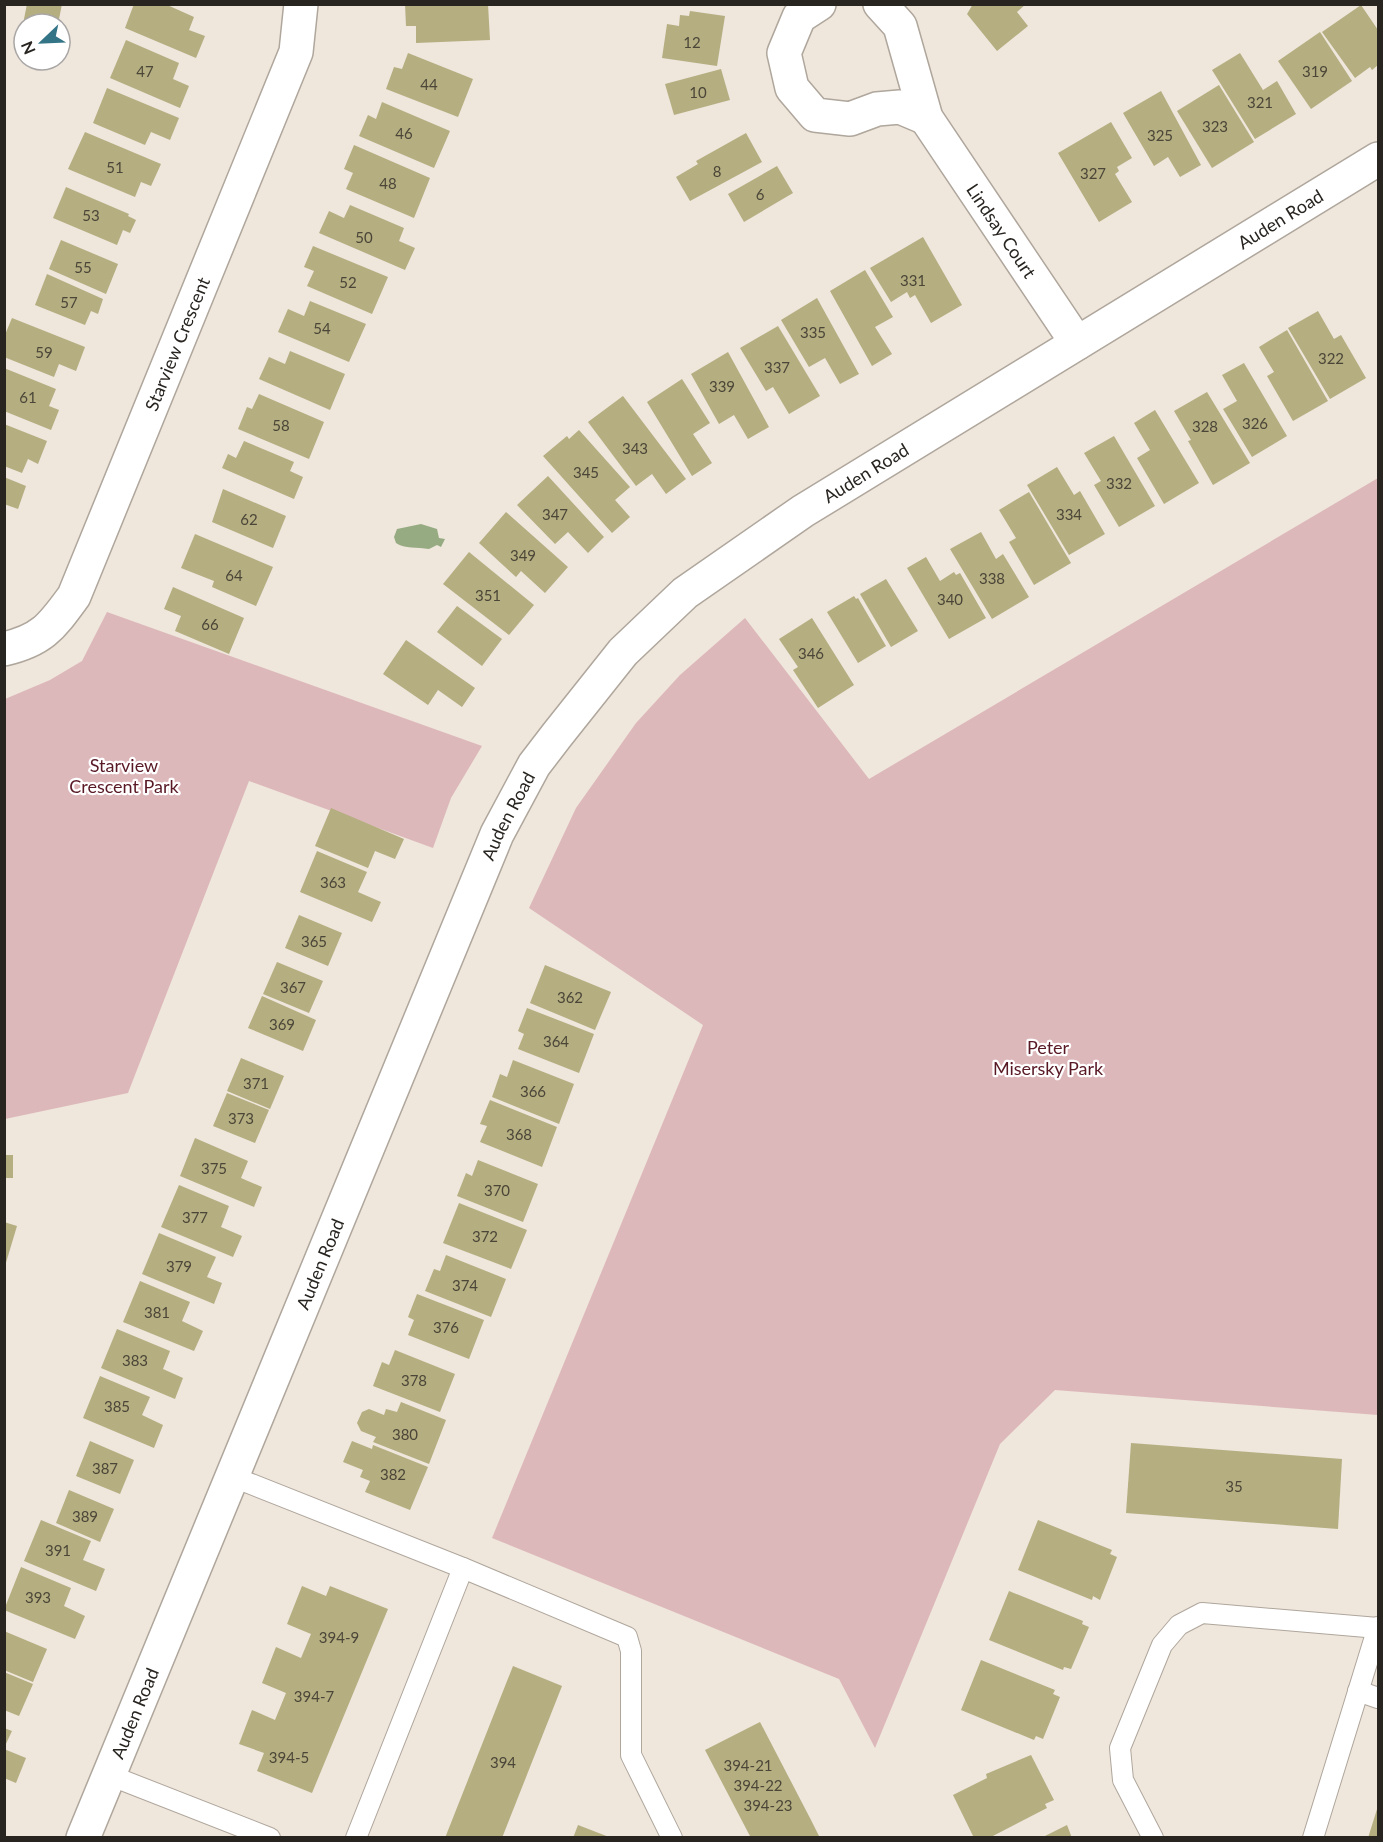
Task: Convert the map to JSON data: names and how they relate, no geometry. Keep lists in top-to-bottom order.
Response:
{
  "streets": {
    "street": ["Auden Road", "Lindsay Court", "Starview Crescent"]
  },
  "crossings": [
    ["Auden Road", "Lindsay Court"]
  ],
  "parks": ["Starview Crescent Park", "Peter Misersky Park"],
  "house_numbers": [
    "12",
    "47",
    "319",
    "44",
    "10",
    "321",
    "323",
    "46",
    "325",
    "51",
    "8",
    "327",
    "48",
    "6",
    "53",
    "50",
    "55",
    "331",
    "52",
    "57",
    "54",
    "335",
    "59",
    "322",
    "337",
    "339",
    "61",
    "326",
    "58",
    "328",
    "343",
    "345",
    "332",
    "347",
    "334",
    "62",
    "349",
    "64",
    "338",
    "351",
    "340",
    "66",
    "346",
    "363",
    "365",
    "367",
    "362",
    "369",
    "364",
    "371",
    "366",
    "373",
    "368",
    "375",
    "370",
    "377",
    "372",
    "379",
    "374",
    "381",
    "376",
    "383",
    "378",
    "385",
    "380",
    "387",
    "382",
    "35",
    "389",
    "391",
    "393",
    "394-9",
    "394-7",
    "394-5",
    "394",
    "394-21",
    "394-22",
    "394-23"
  ],
  "north": "bottom left"
}
